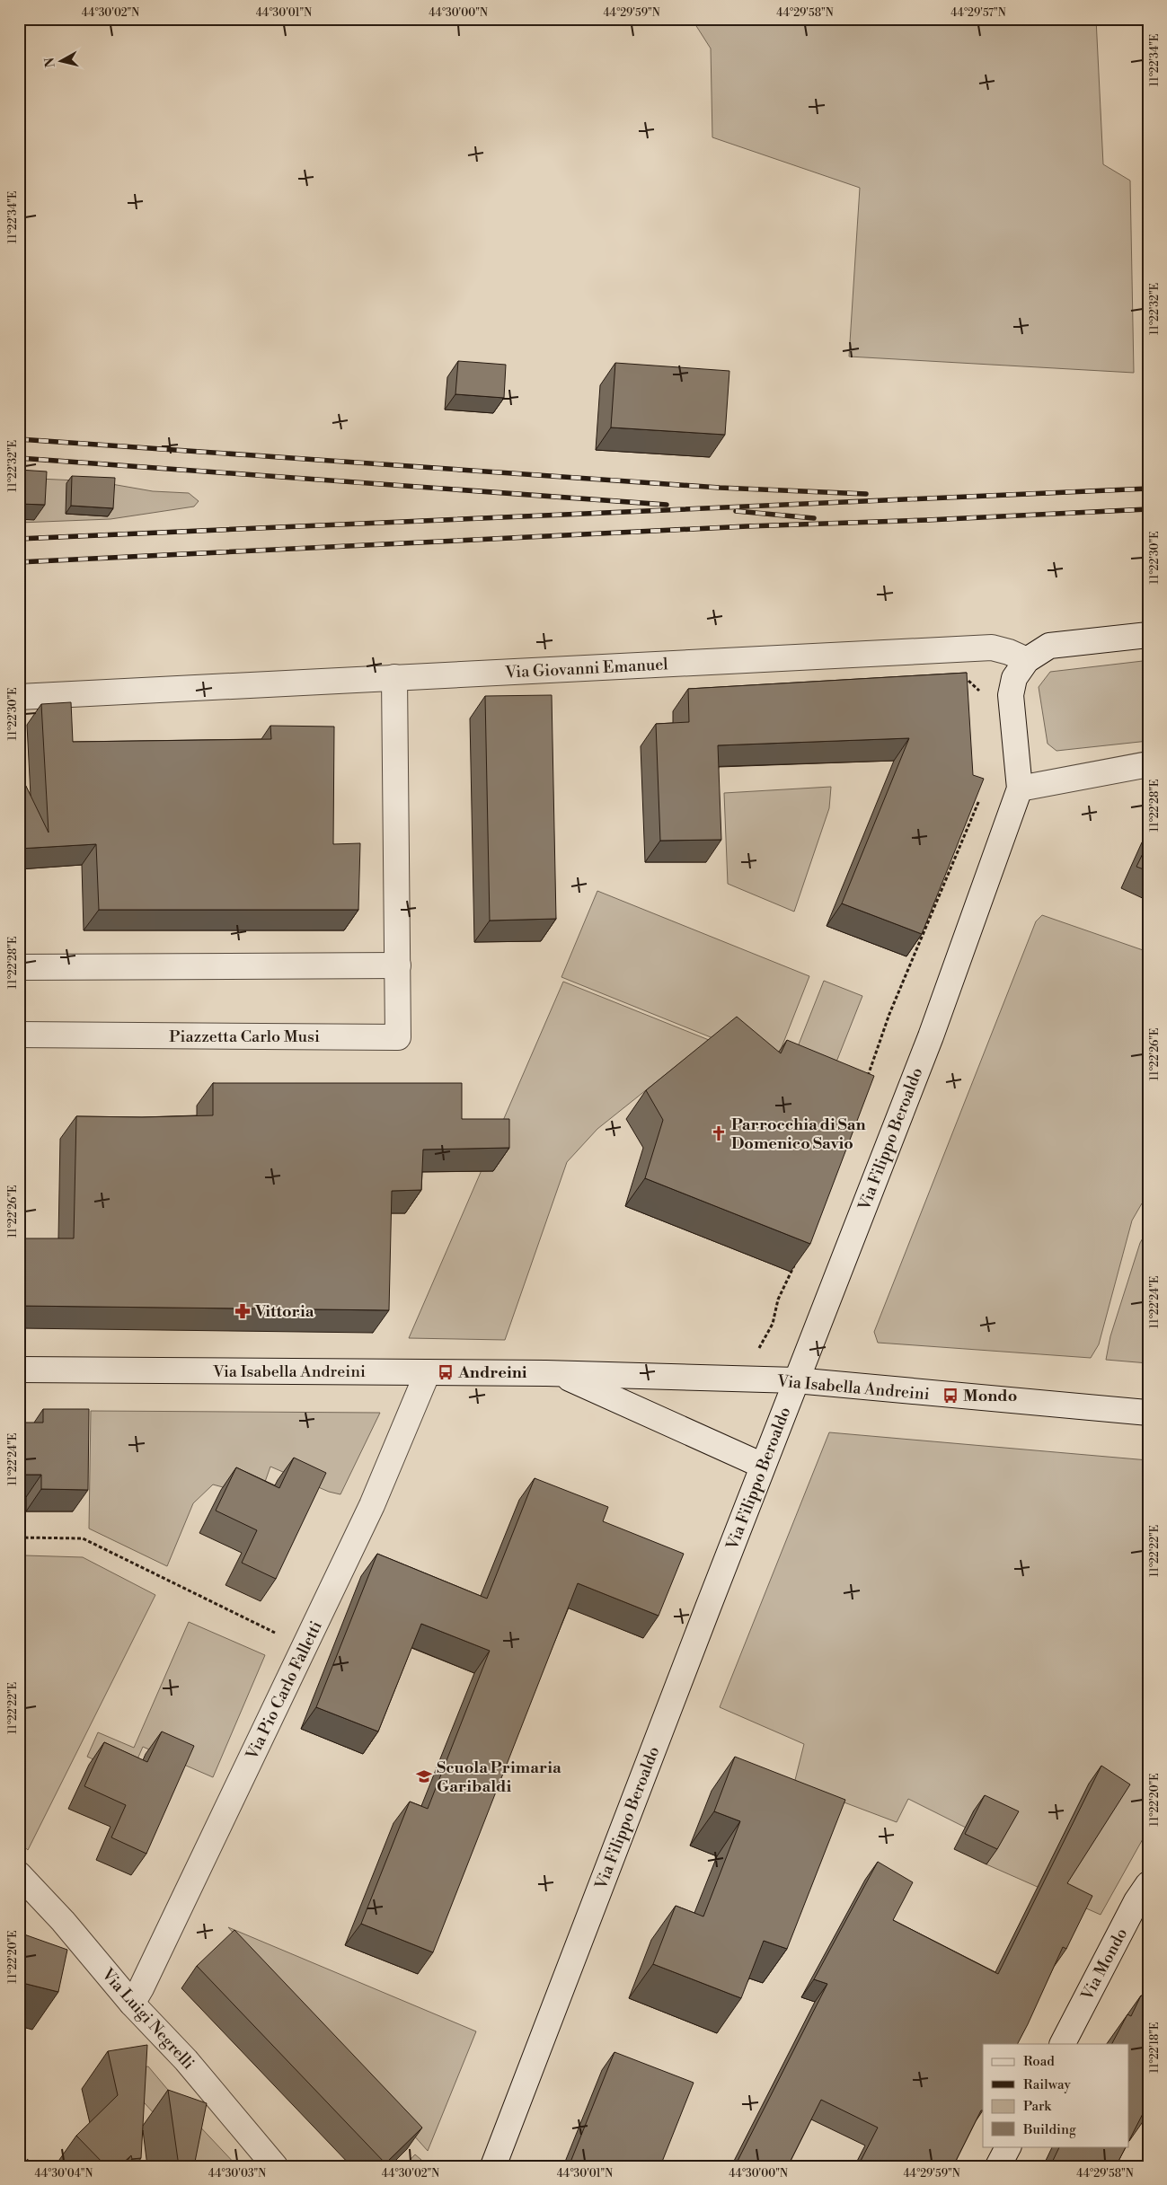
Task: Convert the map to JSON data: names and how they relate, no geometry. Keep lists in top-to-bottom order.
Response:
{
  "streets": {
    "street": [
      "Via Giovanni Emanuel",
      "Piazzetta Carlo Musi",
      "Via Filippo Beroaldo",
      "Via Isabella Andreini",
      "Via Pio Carlo Falletti",
      "Via Mondo",
      "Via Luigi Negrelli"
    ]
  },
  "crossings": [
    ["Via Giovanni Emanuel", "Piazzetta Carlo Musi"],
    ["Via Giovanni Emanuel", "Via Filippo Beroaldo"],
    ["Via Filippo Beroaldo", "Via Isabella Andreini"],
    ["Via Isabella Andreini", "Via Pio Carlo Falletti"],
    ["Via Pio Carlo Falletti", "Via Luigi Negrelli"]
  ],
  "places": {
    "church": ["Parrocchia di San Domenico Savio"],
    "pharmacy": ["Vittoria"],
    "bus stop": ["Andreini", "Mondo"],
    "school or university": ["Scuola Primaria Garibaldi"]
  },
  "legend": [
    "Road",
    "Railway",
    "Park",
    "Building"
  ],
  "north": "left",
  "coordinates": [
    "44°30'02\"N",
    "44°30'01\"N",
    "44°30'00\"N",
    "44°29'59\"N",
    "44°29'58\"N",
    "44°29'57\"N",
    "11°22'34\"E",
    "11°22'32\"E",
    "11°22'30\"E",
    "11°22'28\"E",
    "11°22'26\"E",
    "11°22'24\"E",
    "11°22'22\"E",
    "11°22'20\"E",
    "11°22'18\"E",
    "44°30'04\"N",
    "44°30'03\"N"
  ]
}
